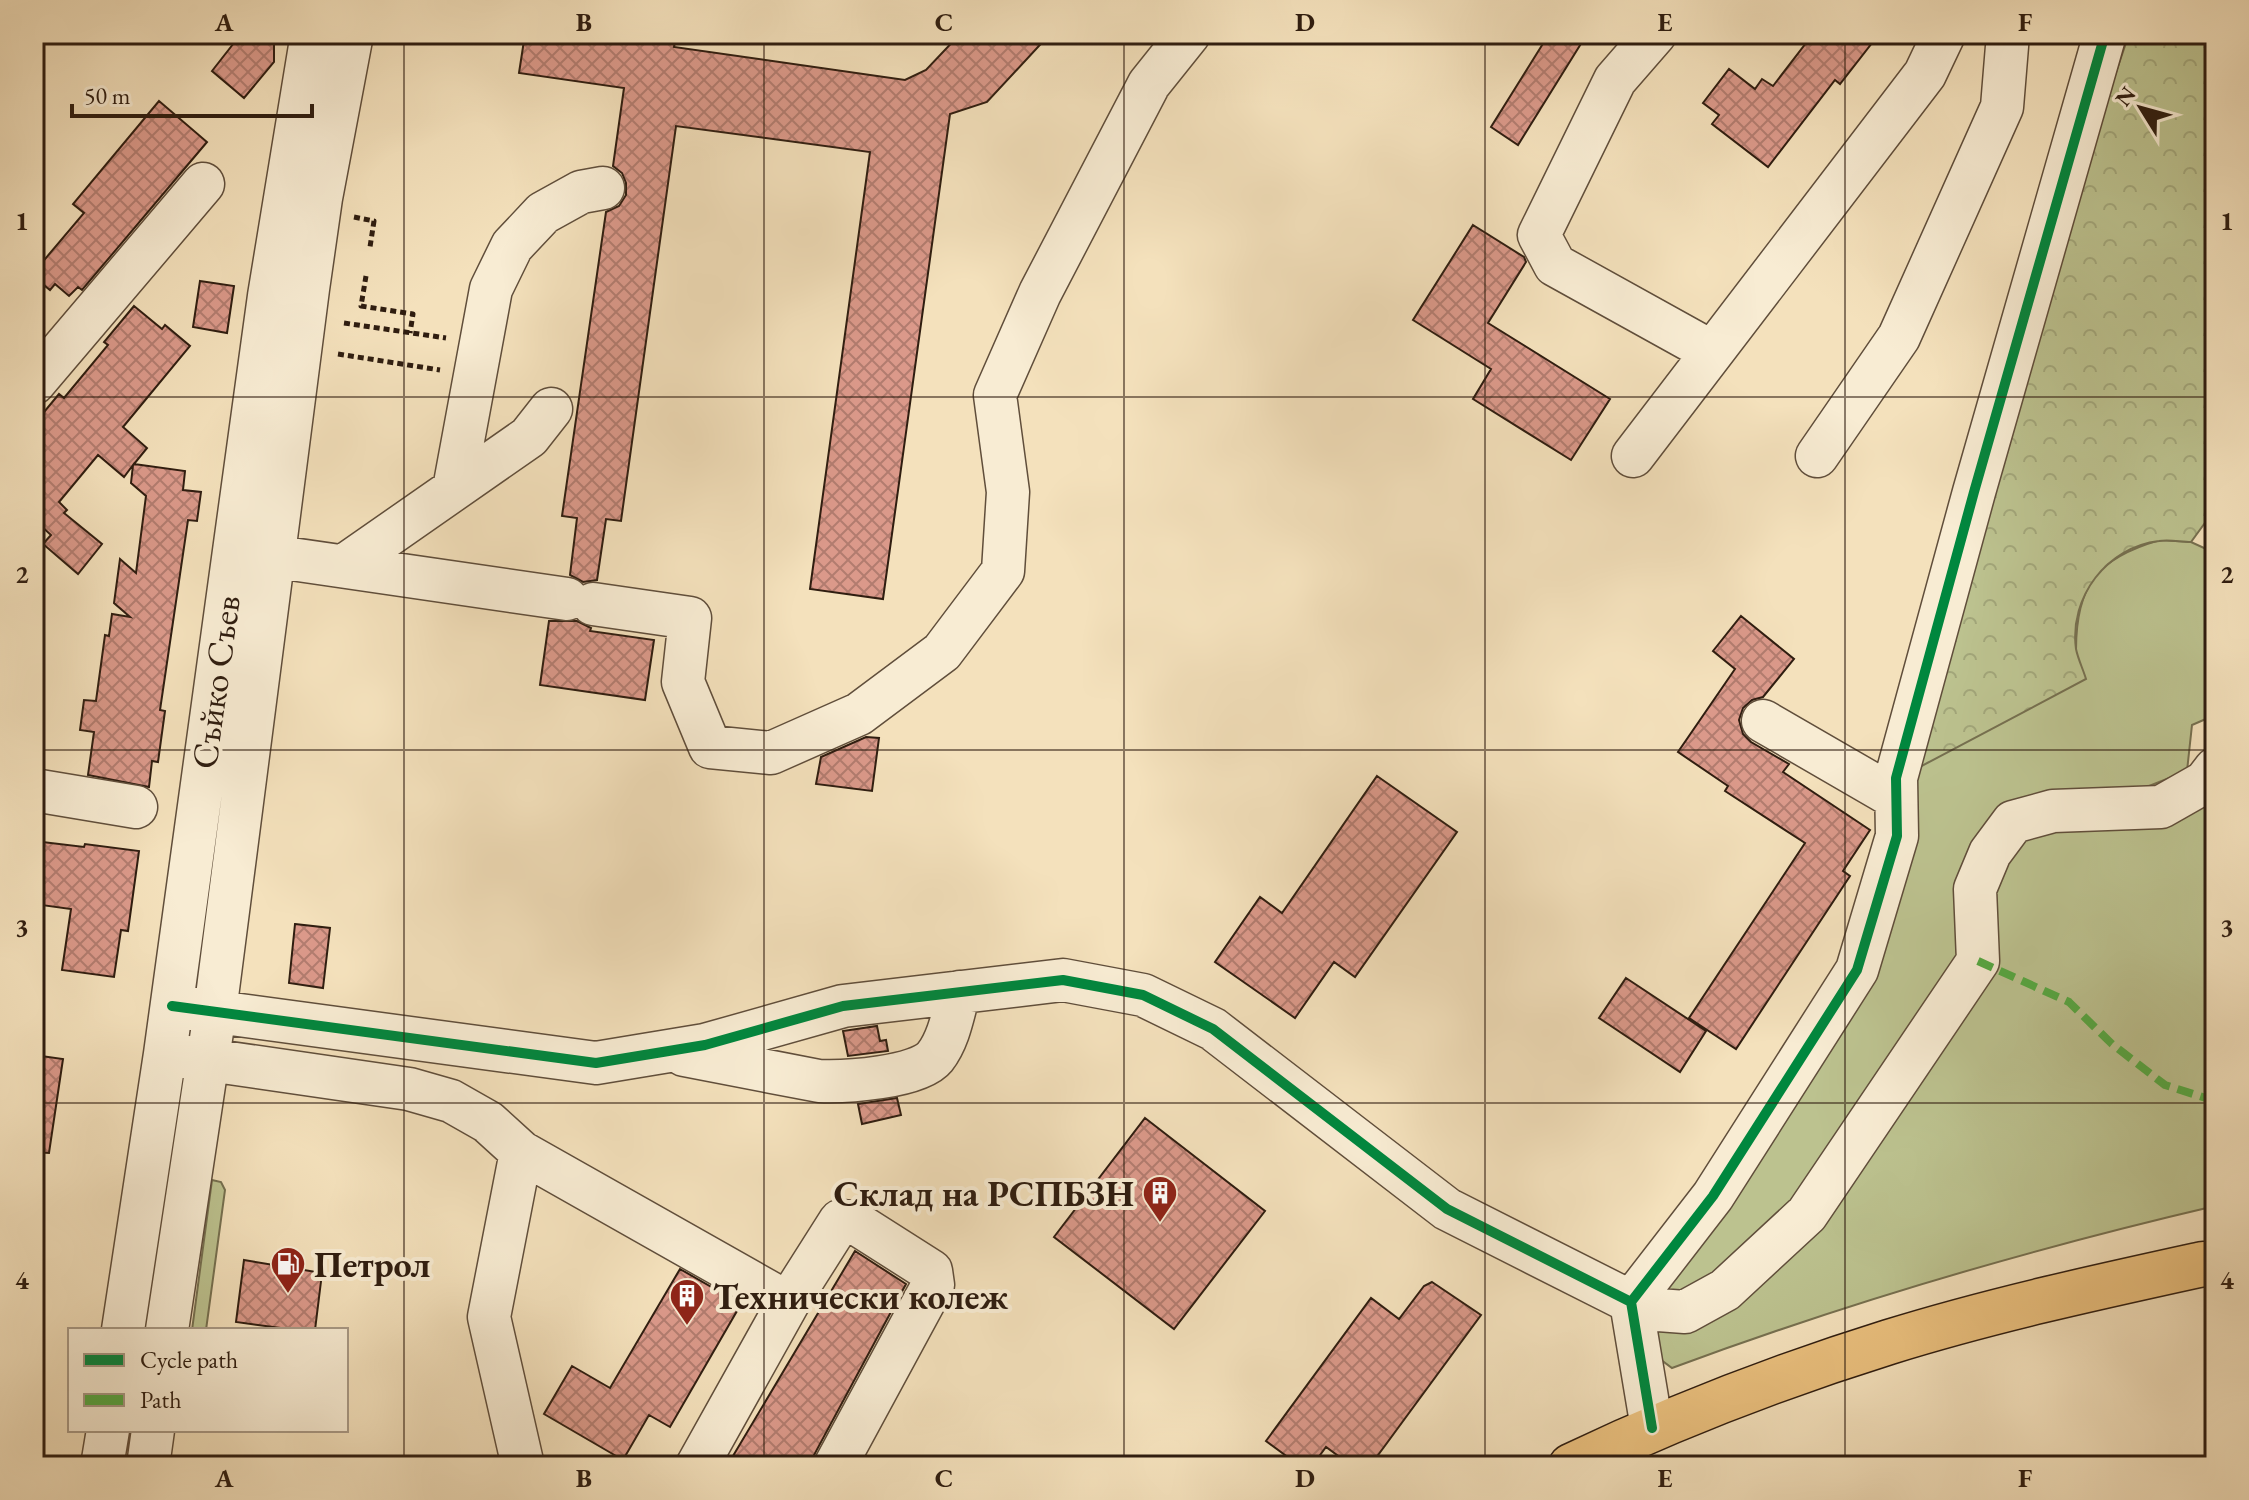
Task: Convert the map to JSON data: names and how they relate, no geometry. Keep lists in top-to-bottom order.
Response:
{
  "streets": {
    "street": ["Съйко Съев"]
  },
  "places": {
    "building": ["Склад на РСПБЗН", "Технически колеж"],
    "fuel station": ["Петрол"]
  },
  "legend": ["Cycle path", "Path"],
  "scale_bar": "50 m",
  "north": "top left",
  "grid": {
    "columns": [
      "A",
      "B",
      "C",
      "D",
      "E",
      "F"
    ],
    "rows": [
      "1",
      "2",
      "3",
      "4"
    ]
  }
}
